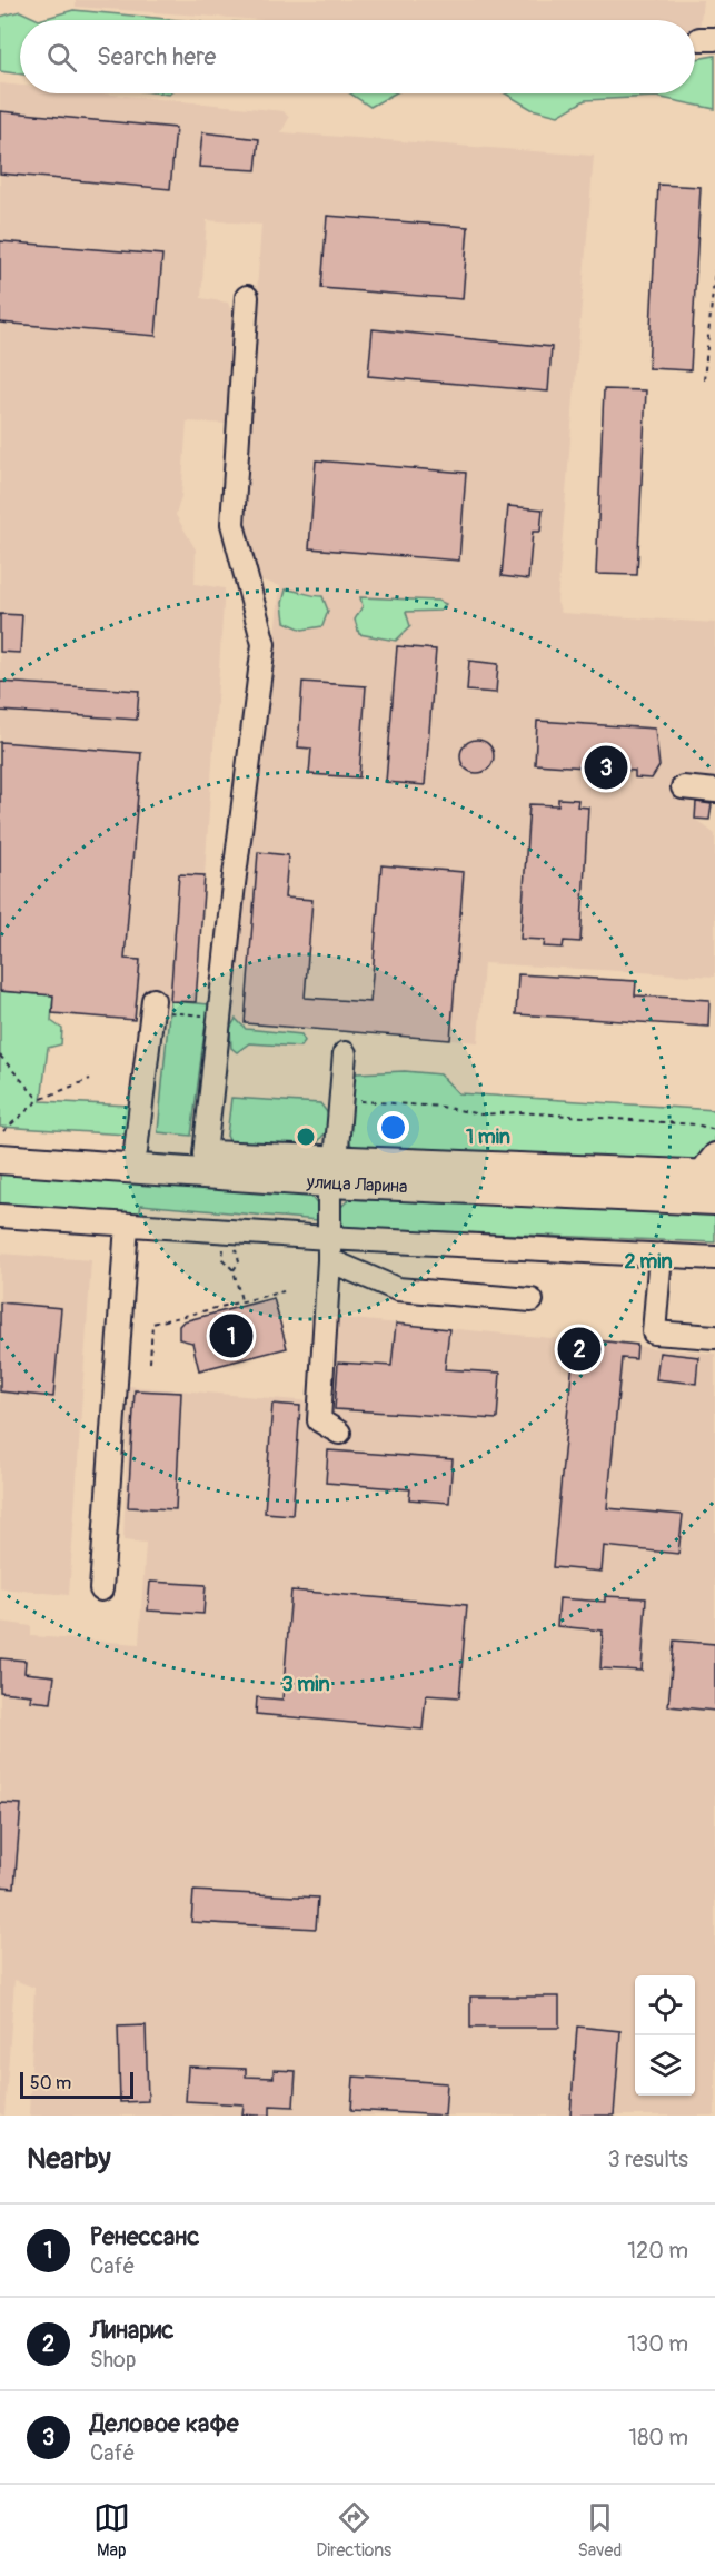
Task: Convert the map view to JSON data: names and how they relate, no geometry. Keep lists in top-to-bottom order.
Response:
{
  "streets": {
    "main road": ["улица Ларина"]
  },
  "scale_bar": "50 m",
  "page": {
    "search": "Search here",
    "pins": ["3", "1", "2"],
    "scale": "50 m",
    "heading": ["Nearby", "3 results"],
    "list": [
      {
        "mark": "1",
        "name": "Ренессанс",
        "note": "Café",
        "value": "120 m"
      },
      {
        "mark": "2",
        "name": "Линарис",
        "note": "Shop",
        "value": "130 m"
      },
      {
        "mark": "3",
        "name": "Деловое кафе",
        "note": "Café",
        "value": "180 m"
      }
    ],
    "nav": ["Map", "Directions", "Saved"]
  },
  "rings": ["1 min", "2 min", "3 min"]
}
